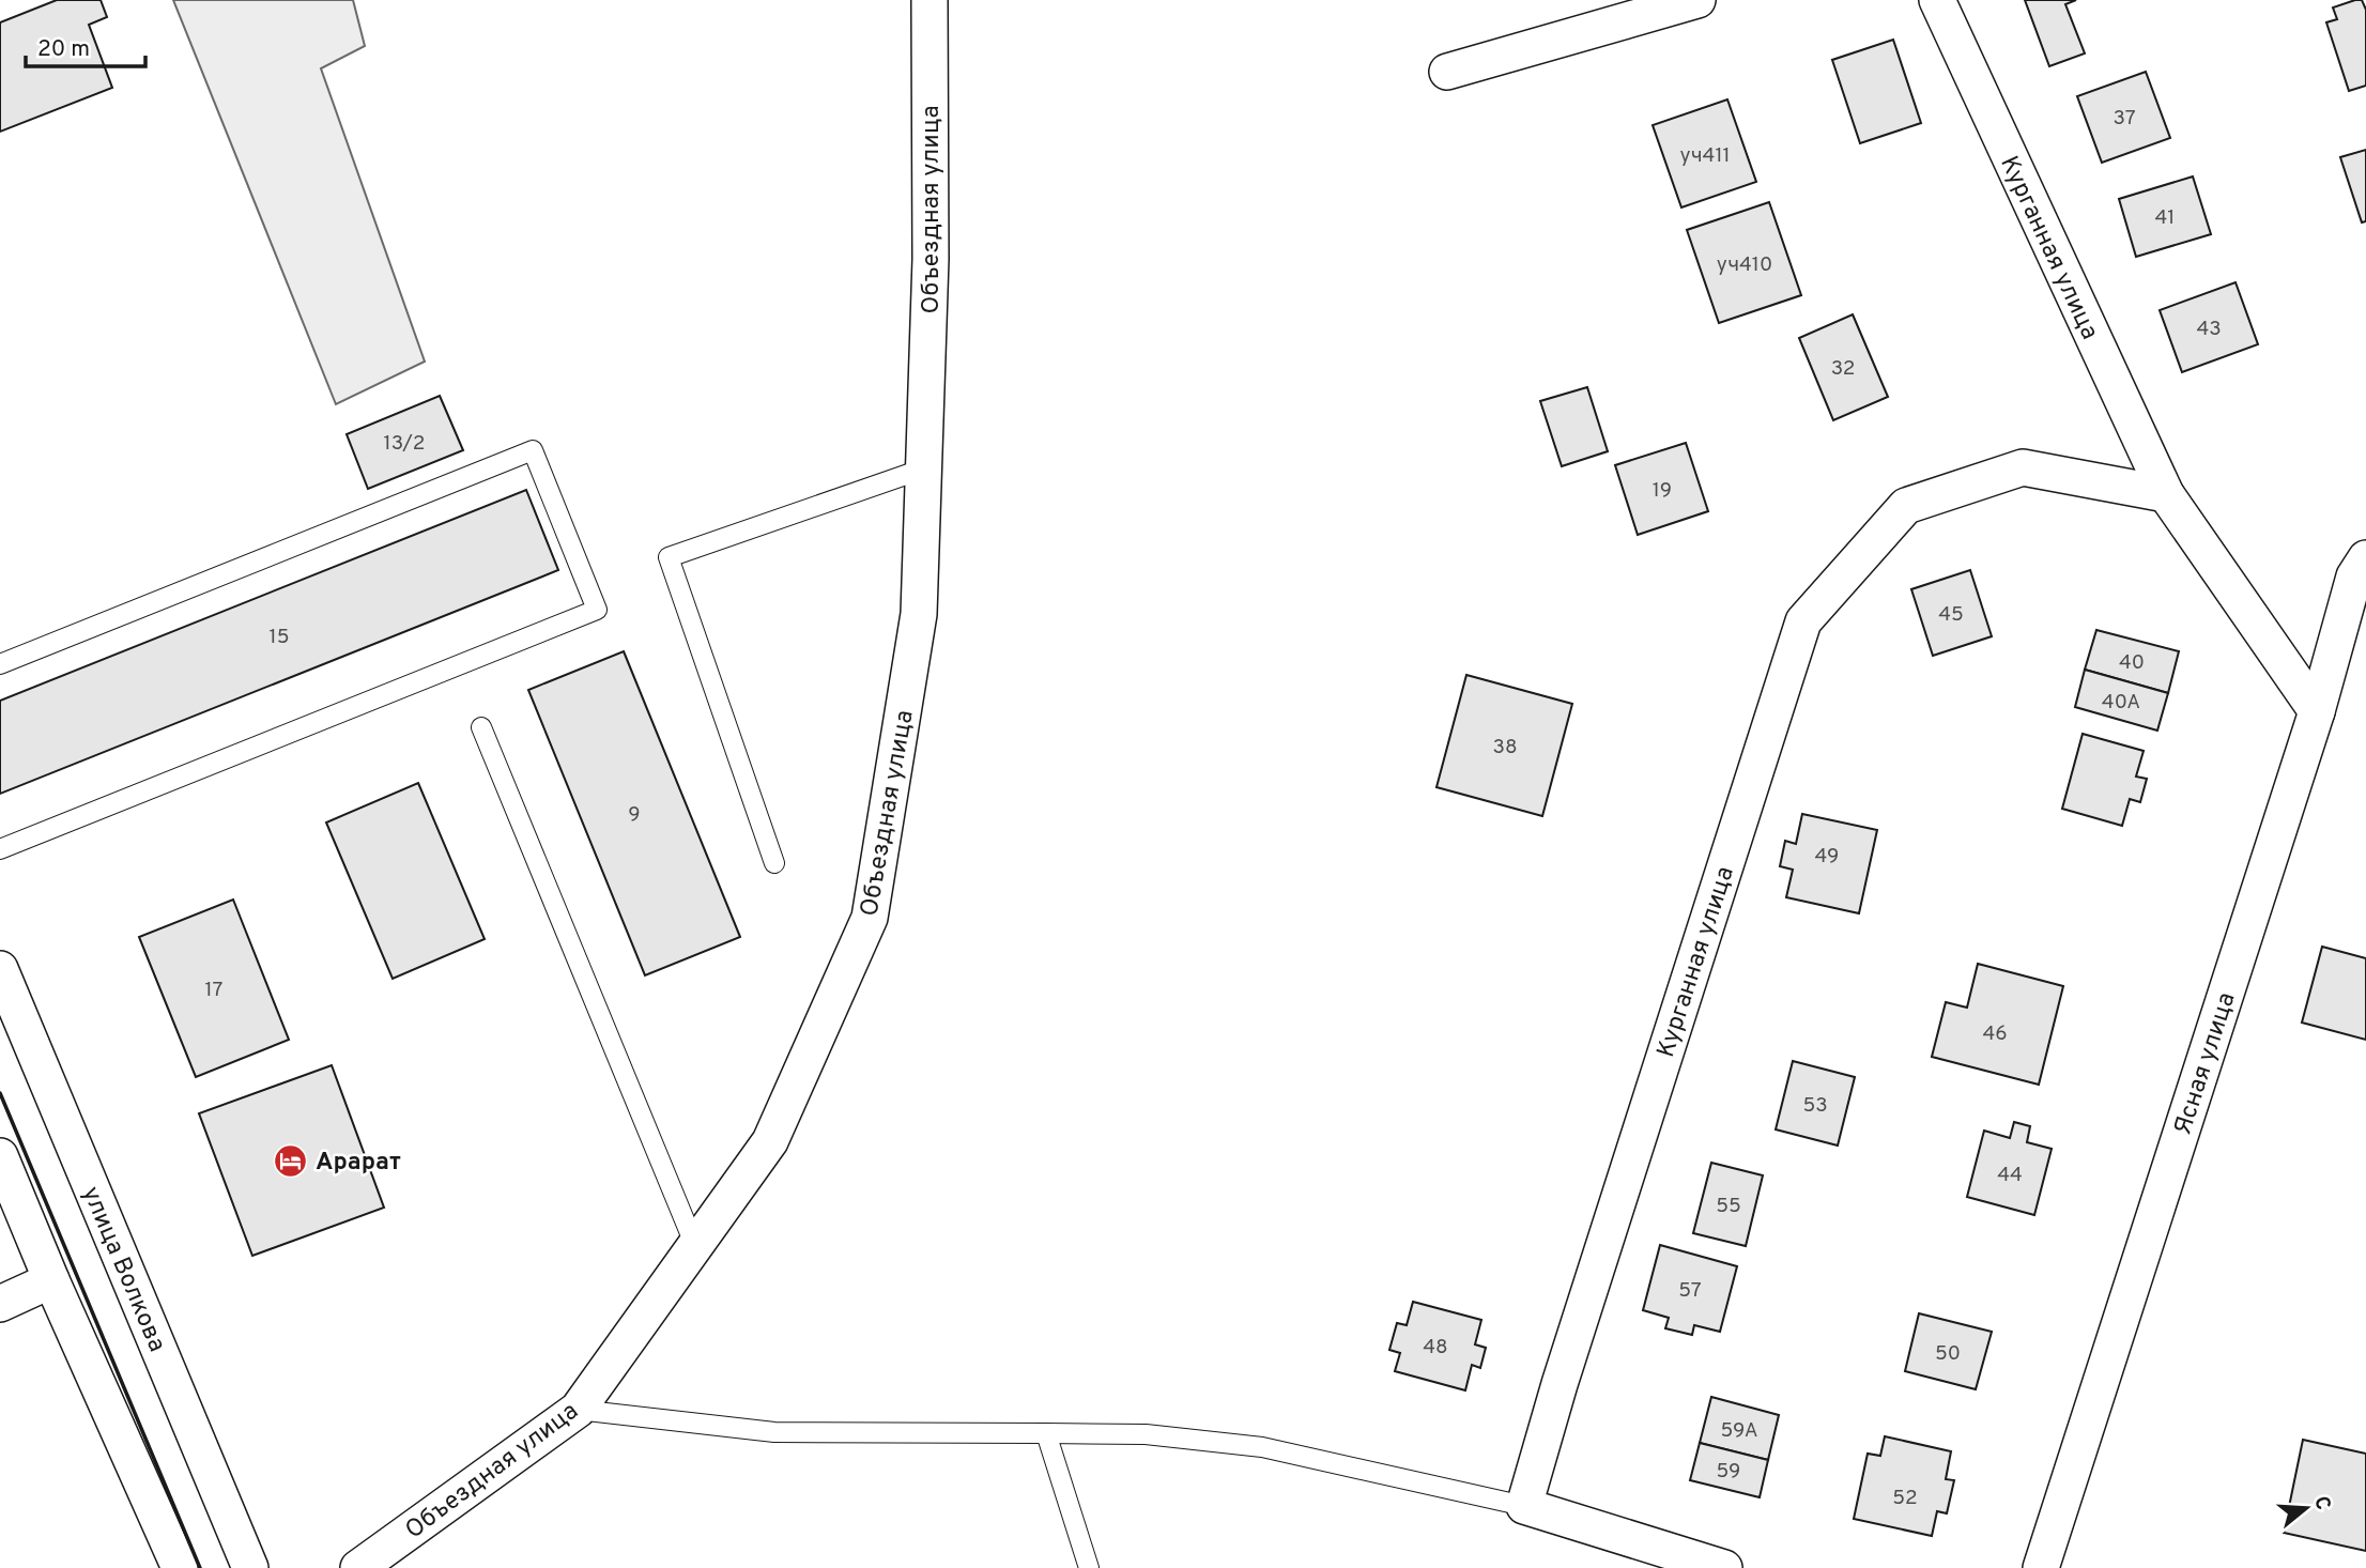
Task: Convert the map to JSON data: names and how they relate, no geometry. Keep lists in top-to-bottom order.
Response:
{
  "streets": {
    "street": [
      "Объездная улица",
      "Курганная улица",
      "Ясная улица",
      "улица Волкова"
    ]
  },
  "crossings": [
    ["Курганная улица", "Ясная улица"]
  ],
  "places": {
    "hotel": ["Арарат"]
  },
  "house_numbers": [
    "37",
    "уч411",
    "41",
    "уч410",
    "43",
    "32",
    "13/2",
    "19",
    "45",
    "15",
    "40",
    "40А",
    "38",
    "9",
    "49",
    "17",
    "46",
    "53",
    "44",
    "55",
    "57",
    "48",
    "50",
    "59А",
    "59",
    "52"
  ],
  "scale_bar": "20 m",
  "north": "right"
}
